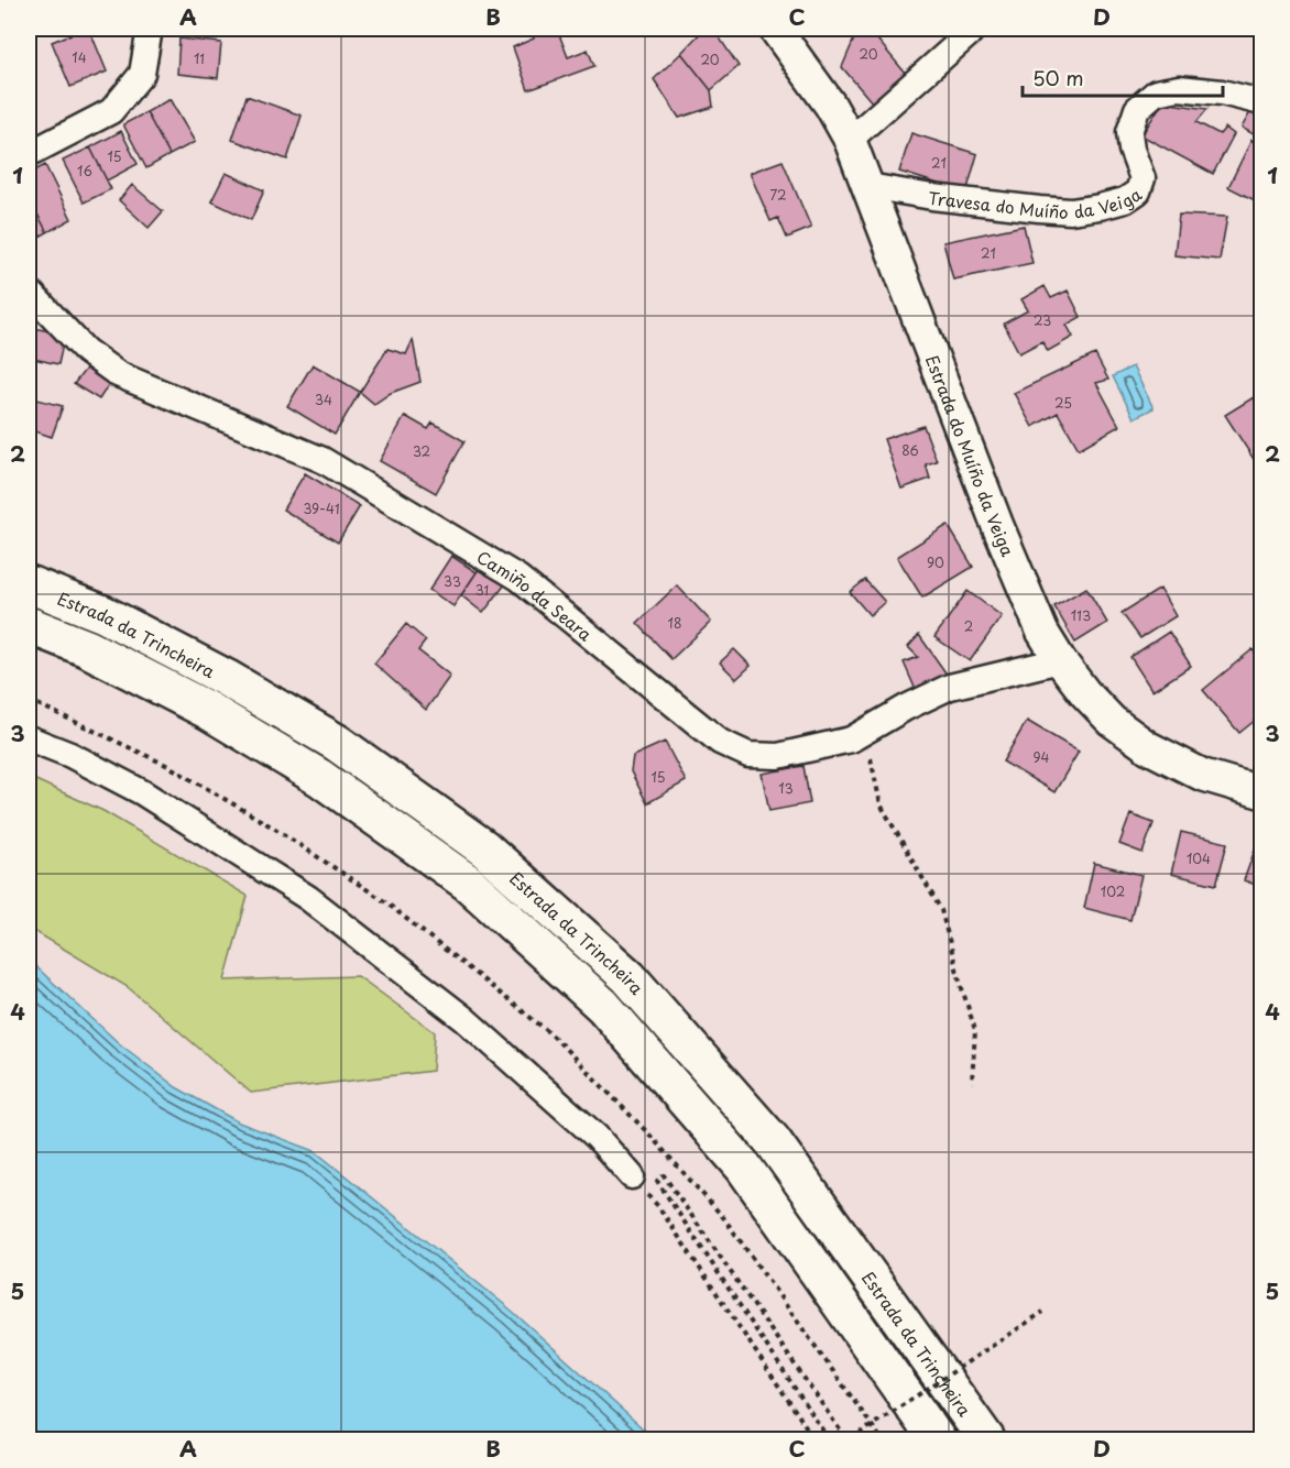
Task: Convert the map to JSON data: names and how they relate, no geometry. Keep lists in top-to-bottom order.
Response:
{
  "streets": {
    "highway": ["Estrada da Trincheira"],
    "street": ["Travesa do Muíño da Veiga", "Estrada do Muíño da Veiga", "Camiño da Seara"]
  },
  "crossings": [
    ["Travesa do Muíño da Veiga", "Estrada do Muíño da Veiga"],
    ["Estrada do Muíño da Veiga", "Camiño da Seara"]
  ],
  "house_numbers": [
    "20",
    "14",
    "11",
    "20",
    "15",
    "21",
    "16",
    "72",
    "21",
    "23",
    "34",
    "25",
    "86",
    "32",
    "39-41",
    "90",
    "33",
    "31",
    "113",
    "18",
    "2",
    "94",
    "15",
    "13",
    "104",
    "102"
  ],
  "scale_bar": "50 m",
  "grid": {
    "columns": [
      "A",
      "B",
      "C",
      "D"
    ],
    "rows": [
      "1",
      "2",
      "3",
      "4",
      "5"
    ]
  }
}
